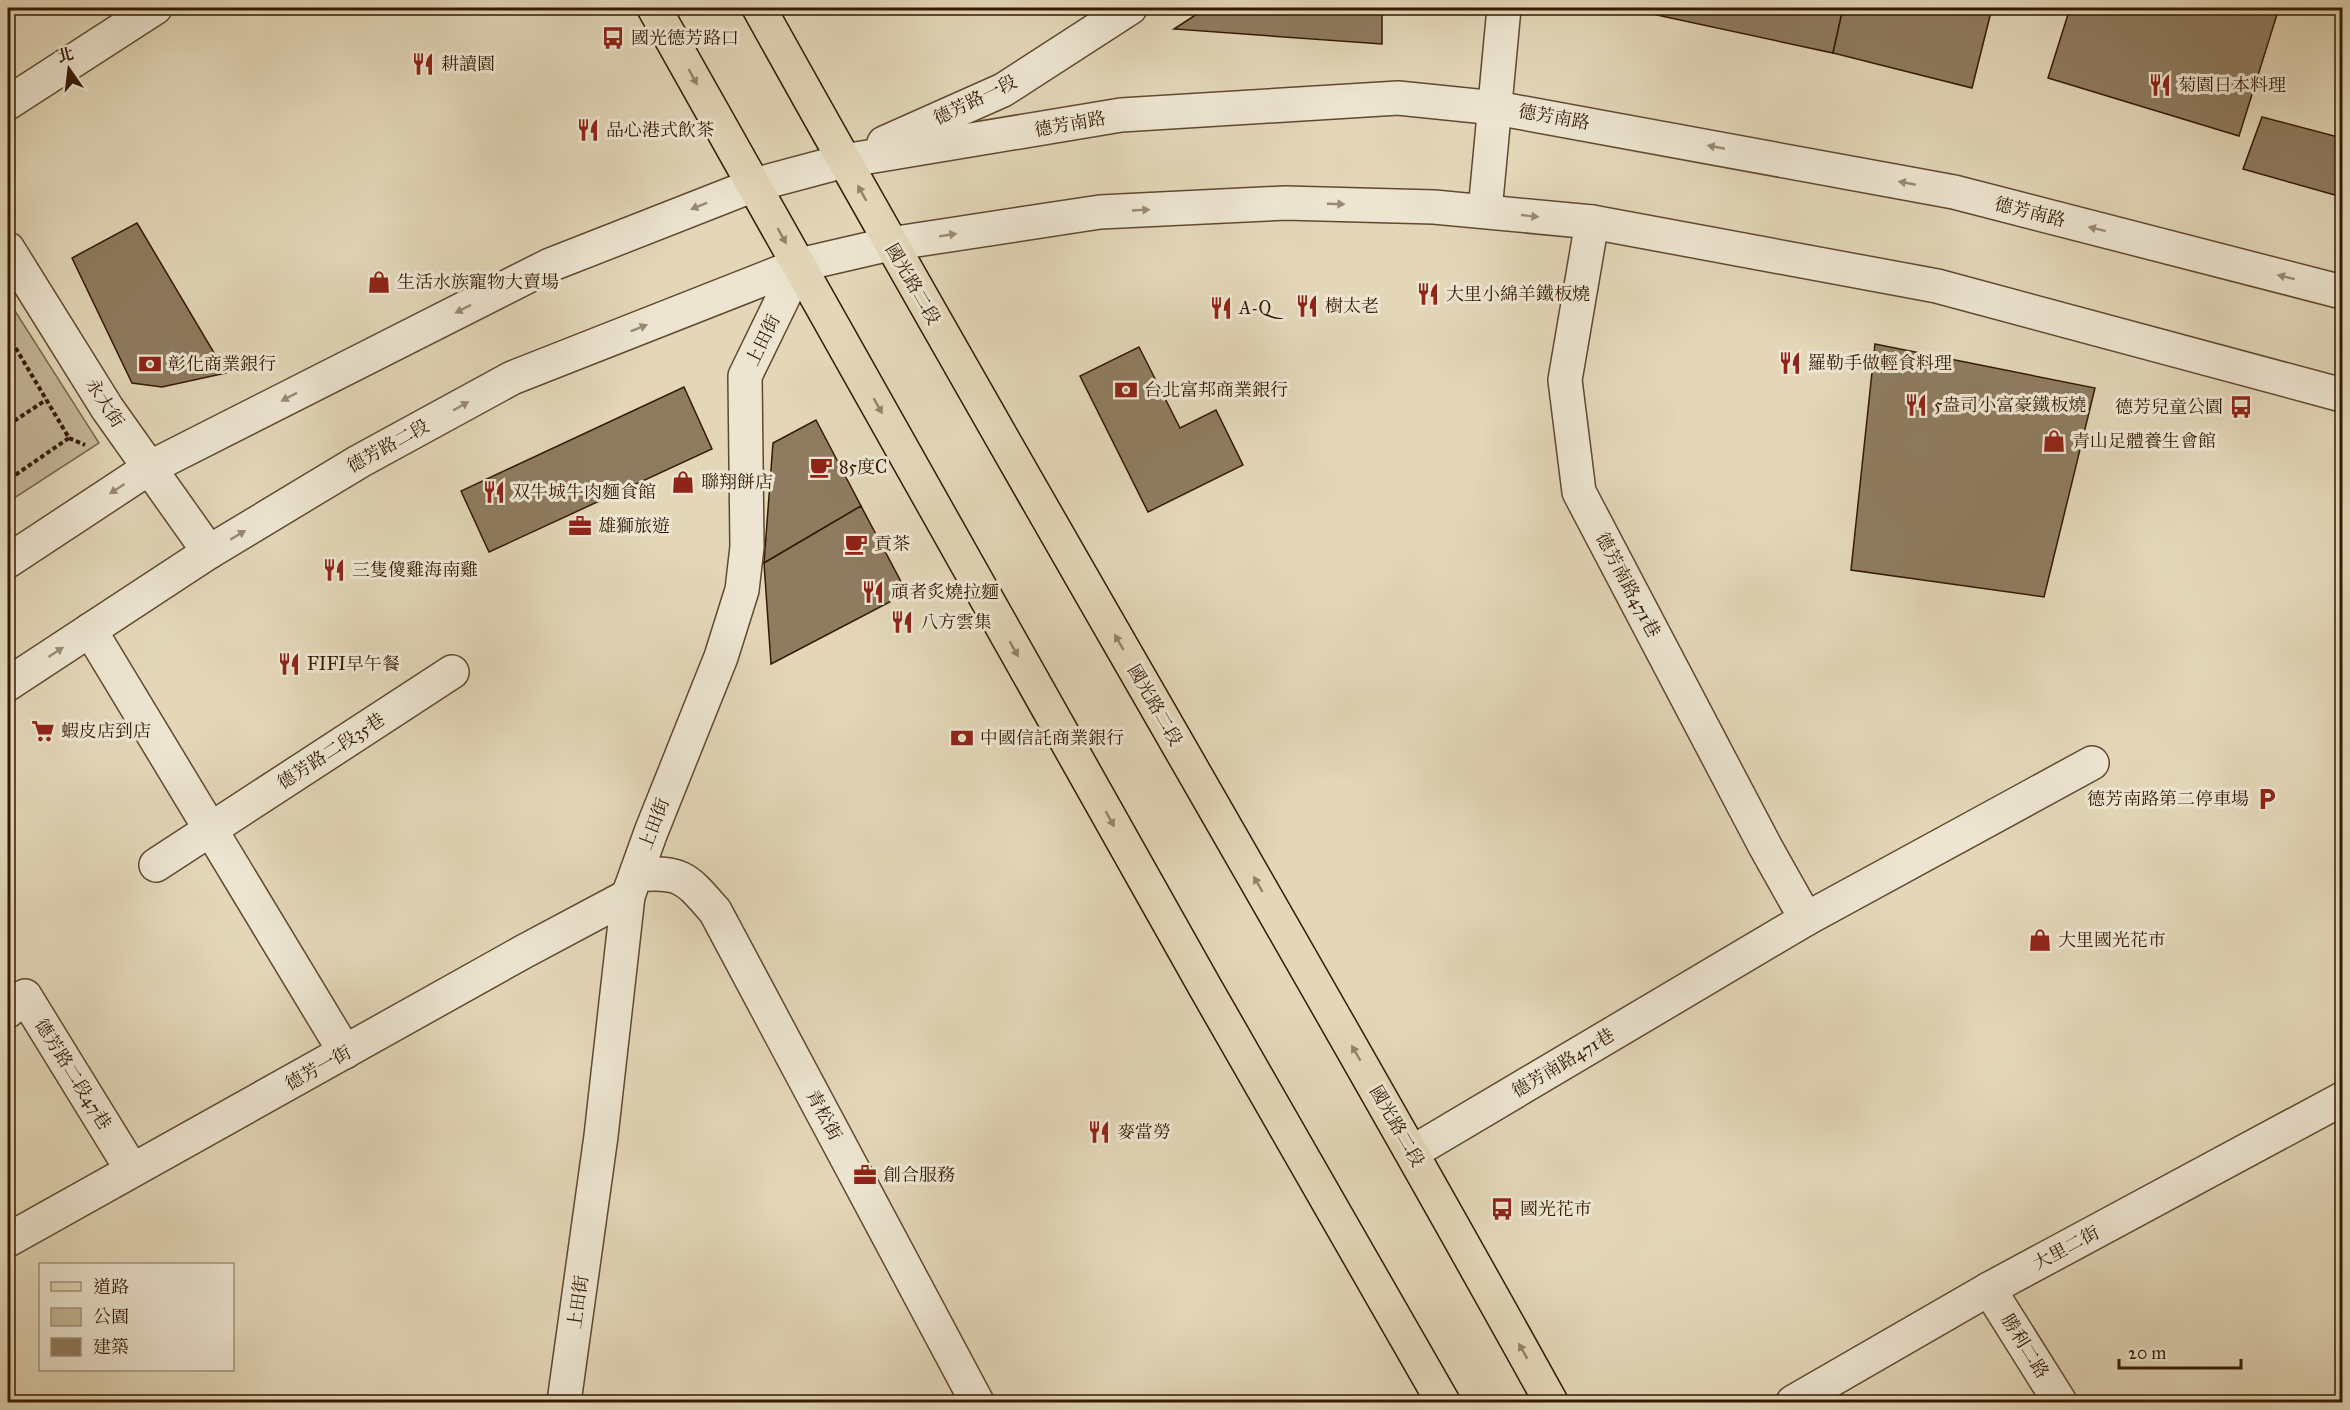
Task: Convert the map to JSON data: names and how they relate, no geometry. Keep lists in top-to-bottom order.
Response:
{
  "streets": {
    "main road": ["國光路二段"],
    "street": [
      "德芳路一段",
      "德芳南路",
      "上田街",
      "永大街",
      "德芳路二段",
      "德芳南路471巷",
      "德芳路二段35巷",
      "德芳一街",
      "德芳路二段47巷",
      "青松街",
      "大里二街",
      "勝利二路"
    ]
  },
  "crossings": [
    ["德芳路一段", "德芳南路"],
    ["德芳路一段", "國光路二段"],
    ["德芳南路", "國光路二段"],
    ["國光路二段", "德芳南路471巷"],
    ["上田街", "德芳路二段"],
    ["上田街", "德芳一街"],
    ["上田街", "青松街"],
    ["永大街", "德芳路二段"],
    ["德芳一街", "德芳路二段47巷"],
    ["德芳一街", "青松街"],
    ["大里二街", "勝利二路"]
  ],
  "places": {
    "bus stop": ["國光德芳路口", "德芳兒童公園", "國光花市"],
    "restaurant": [
      "耕讀園",
      "菊園日本料理",
      "品心港式飲茶",
      "大里小綿羊鐵板燒",
      "樹太老",
      "A-Q",
      "羅勒手做輕食料理",
      "5盎司小富豪鐵板燒",
      "双牛城牛肉麵食館",
      "三隻傻雞海南雞",
      "頑者炙燒拉麵",
      "八方雲集",
      "FIFI早午餐",
      "麥當勞"
    ],
    "shop": [
      "生活水族寵物大賣場",
      "青山足體養生會館",
      "聯翔餅店",
      "大里國光花市"
    ],
    "bank": ["彰化商業銀行", "台北富邦商業銀行", "中國信託商業銀行"],
    "cafe": ["85度C", "貢茶"],
    "office": ["雄獅旅遊", "創合服務"],
    "supermarket": ["蝦皮店到店"],
    "parking": ["德芳南路第二停車場"]
  },
  "legend": ["道路", "公園", "建築"],
  "scale_bar": "20 m",
  "north": "top"
}
